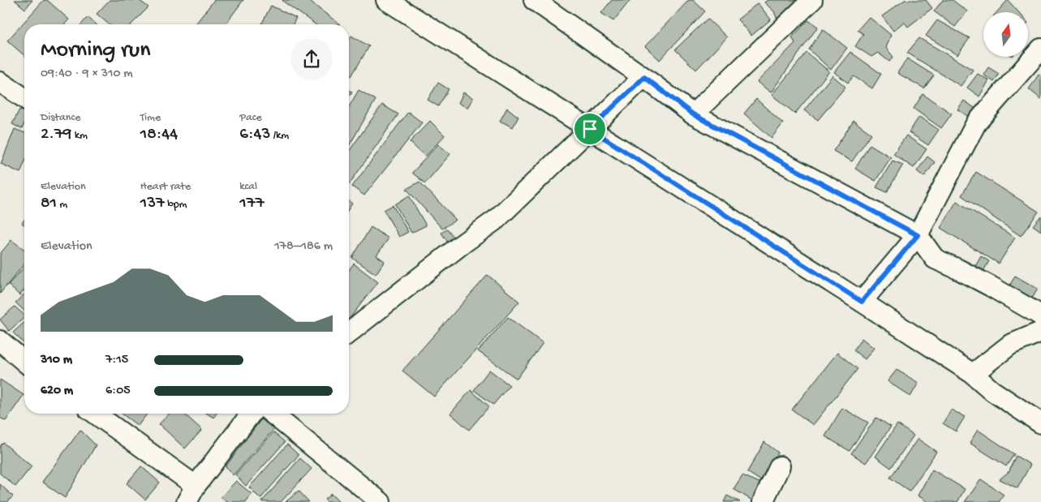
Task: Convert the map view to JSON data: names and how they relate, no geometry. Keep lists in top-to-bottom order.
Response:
{
  "north": "top",
  "page": {
    "heading": ["Morning run", "09:40 · 9 × 310 m"],
    "stats": [
      ["Distance", "2.79 km"],
      ["Time", "18:44"],
      ["Pace", "6:43 /km"],
      ["Elevation", "81 m"],
      ["Heart rate", "137 bpm"],
      ["kcal", "177"]
    ],
    "chart": ["Elevation", "178–186 m"],
    "list": [
      {
        "name": "310 m",
        "note": "7:15"
      },
      {
        "name": "620 m",
        "note": "6:05"
      }
    ]
  }
}
